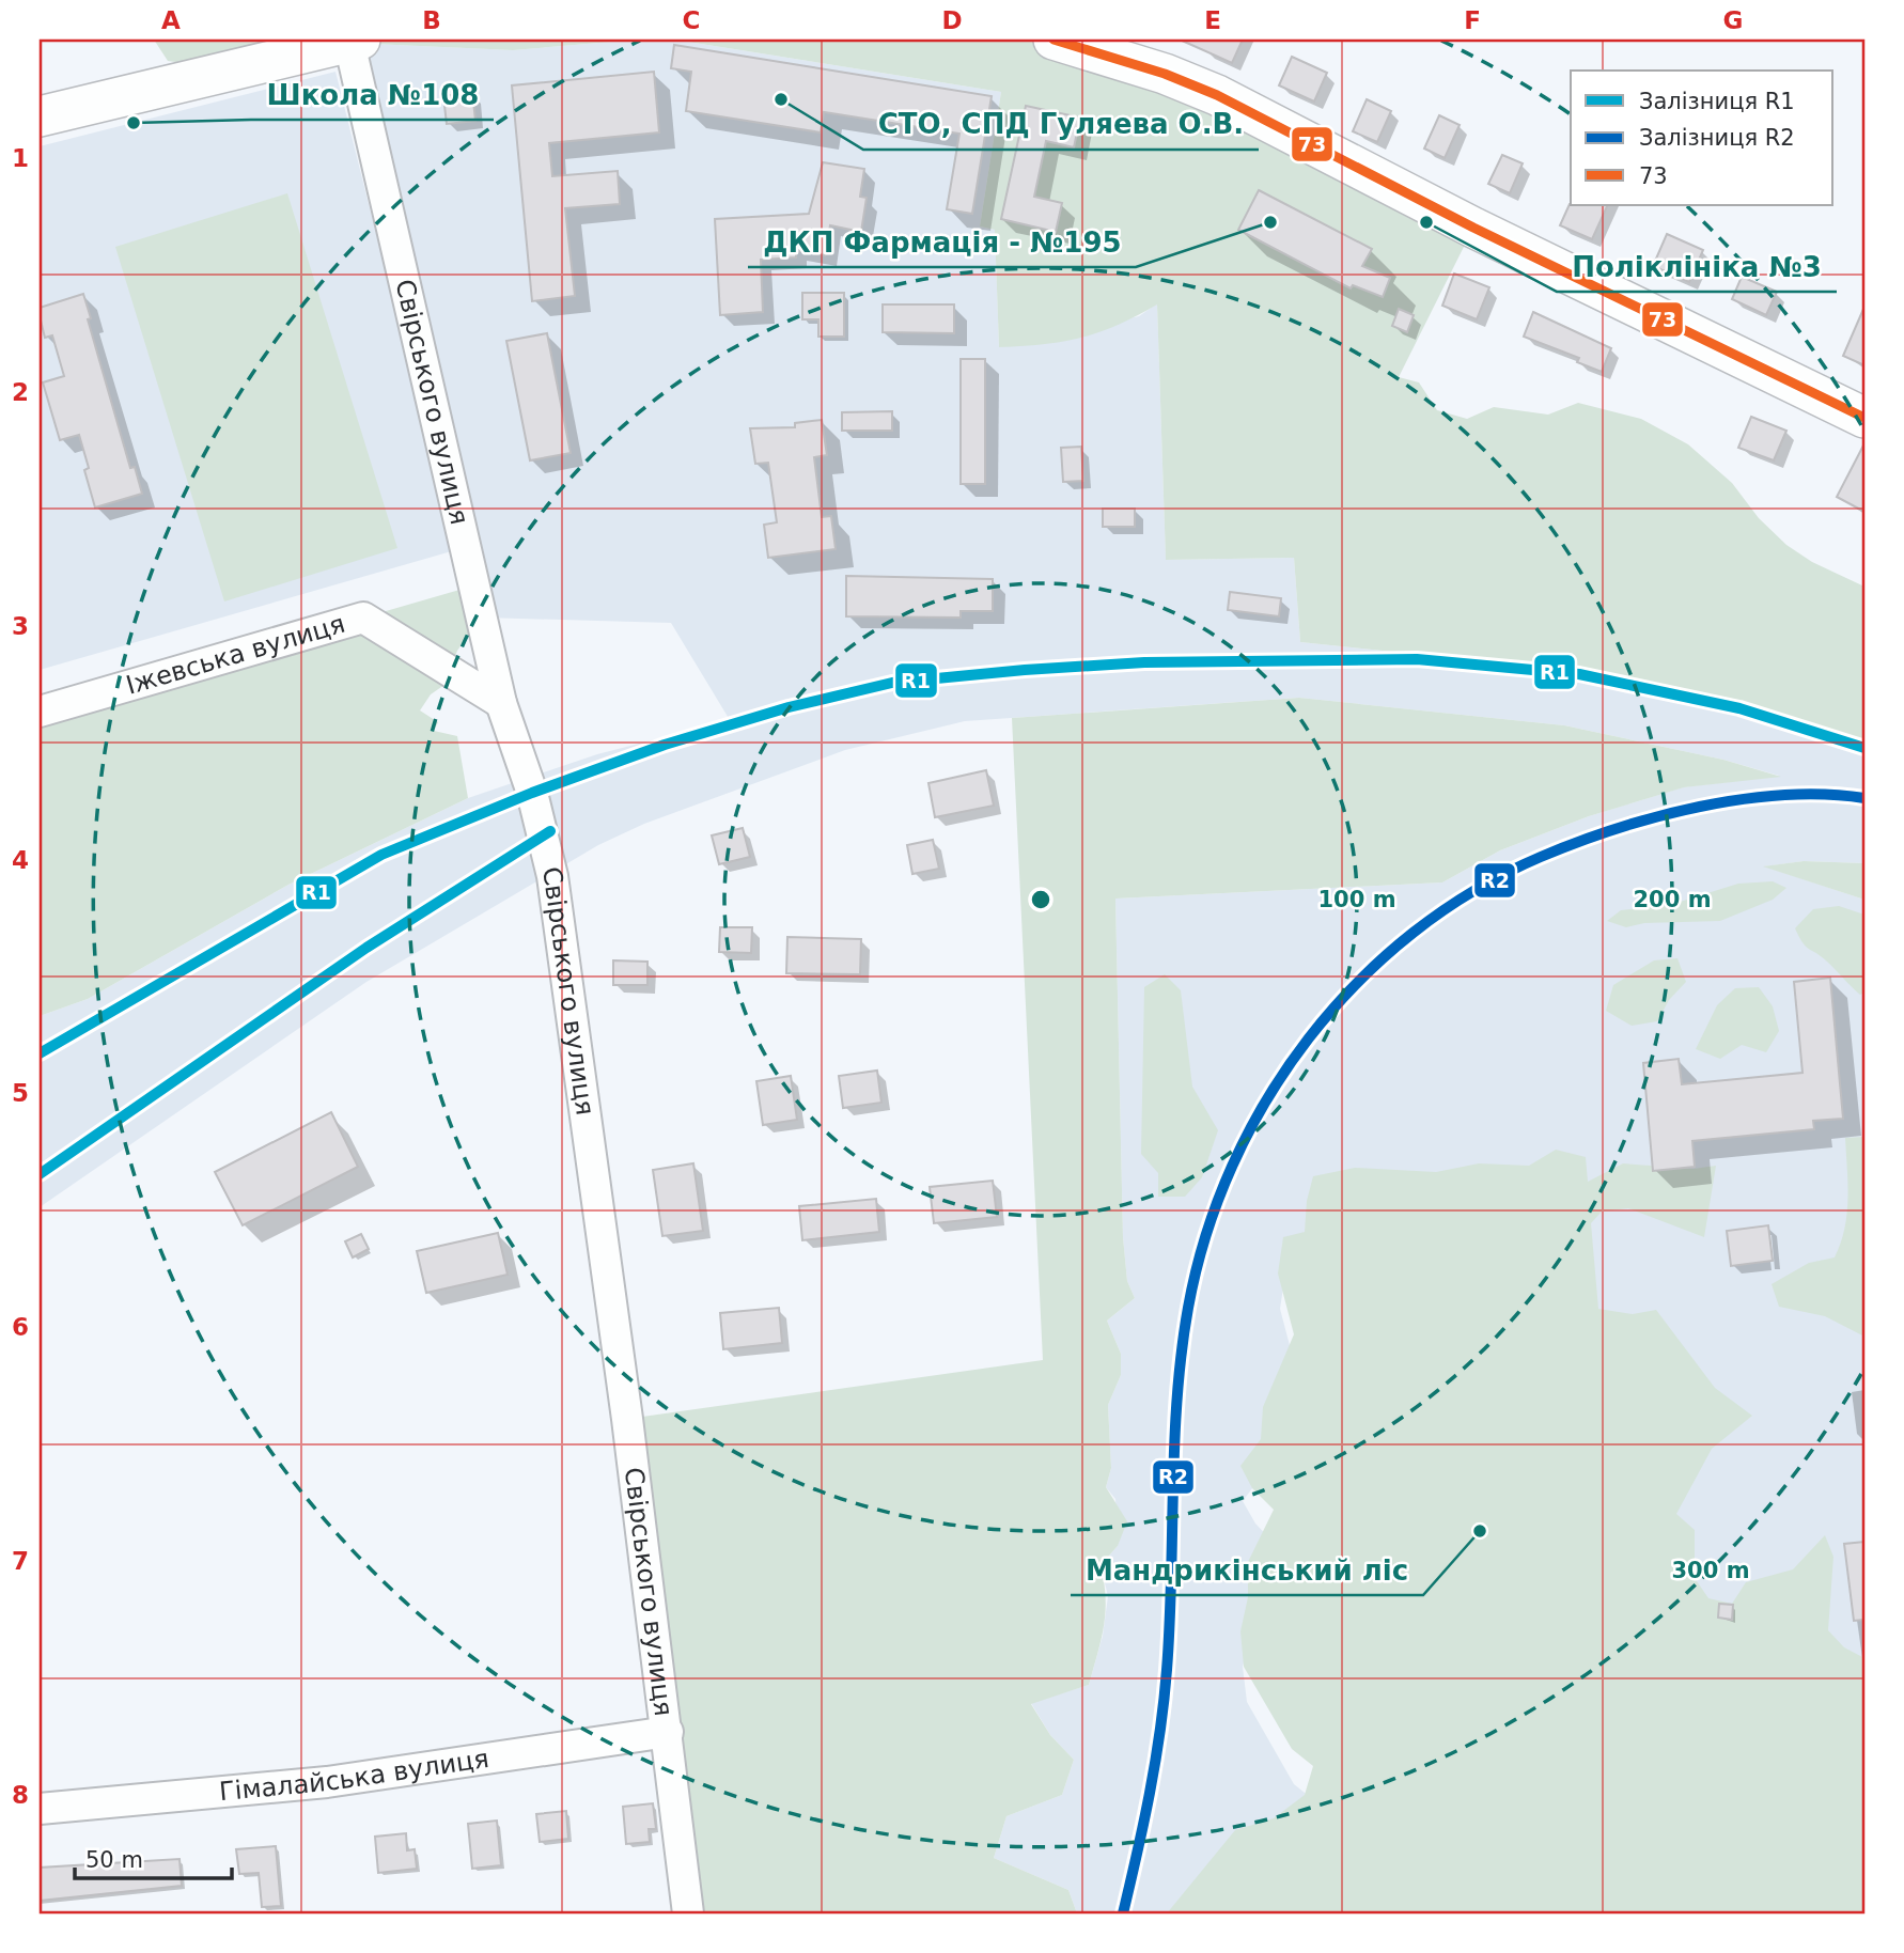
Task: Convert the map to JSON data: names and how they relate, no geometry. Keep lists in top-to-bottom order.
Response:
{
  "streets": {
    "street": ["Свірського вулиця", "Іжевська вулиця", "Гімалайська вулиця"]
  },
  "crossings": [
    ["Свірського вулиця", "Іжевська вулиця"],
    ["Свірського вулиця", "Гімалайська вулиця"]
  ],
  "places": [
    "СТО, СПД Гуляева О.В.",
    "Школа №108",
    "ДКП Фармація - №195",
    "Поліклініка №3",
    "Мандрикінський ліс"
  ],
  "lines": ["transit line 73", "rail line R1", "rail line R2"],
  "legend": ["Залізниця R1", "Залізниця R2", "73"],
  "scale_bar": "50 m",
  "grid": {
    "columns": [
      "A",
      "B",
      "C",
      "D",
      "E",
      "F",
      "G"
    ],
    "rows": [
      "1",
      "2",
      "3",
      "4",
      "5",
      "6",
      "7",
      "8"
    ]
  },
  "rings": ["100 m", "200 m", "300 m"]
}
